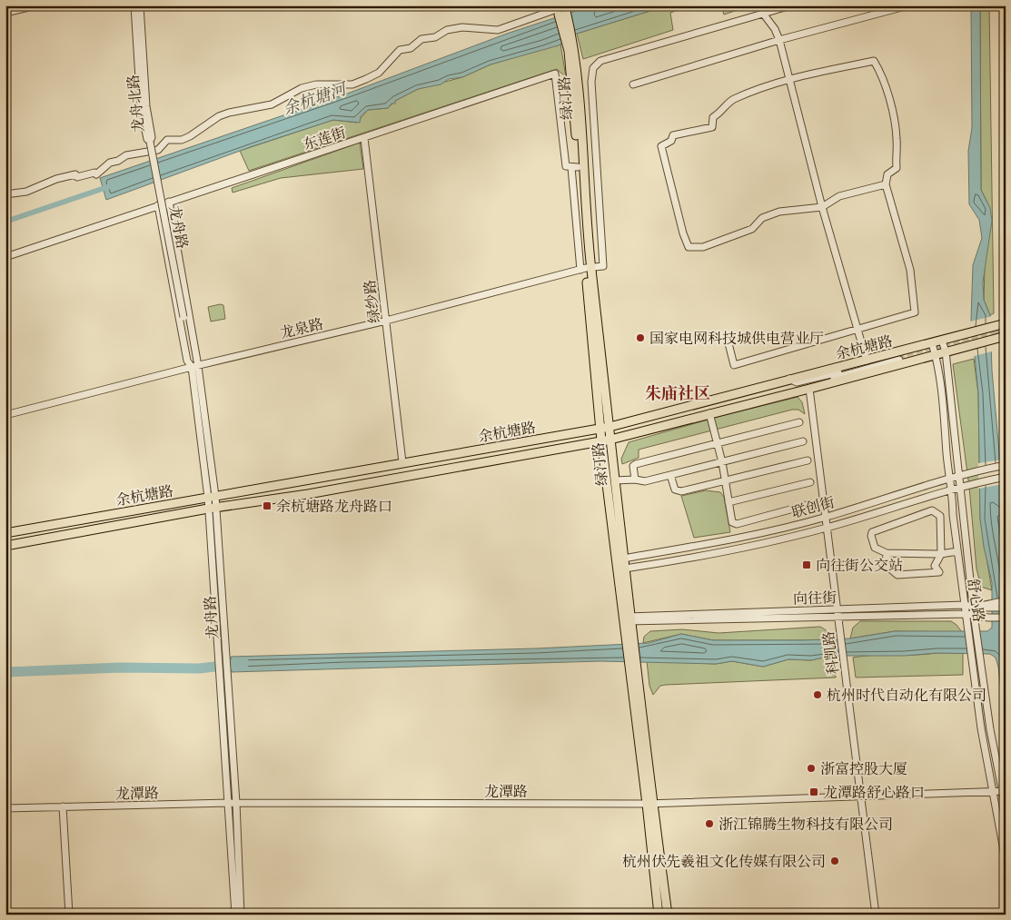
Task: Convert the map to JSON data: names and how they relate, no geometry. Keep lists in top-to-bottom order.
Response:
{
  "streets": {
    "main road": ["绿汀路", "余杭塘路"],
    "street": [
      "龙舟北路",
      "东莲街",
      "龙舟路",
      "绿纱路",
      "龙泉路",
      "联创街",
      "向往街",
      "舒心路",
      "科凯路",
      "龙潭路"
    ]
  },
  "crossings": [
    ["绿汀路", "东莲街"],
    ["绿汀路", "龙泉路"],
    ["绿汀路", "余杭塘路"],
    ["绿汀路", "联创街"],
    ["绿汀路", "向往街"],
    ["绿汀路", "龙潭路"],
    ["龙舟北路", "龙舟路"],
    ["东莲街", "龙舟路"],
    ["东莲街", "绿纱路"],
    ["龙舟路", "龙泉路"],
    ["龙舟路", "余杭塘路"],
    ["龙舟路", "龙潭路"],
    ["绿纱路", "龙泉路"],
    ["绿纱路", "余杭塘路"],
    ["余杭塘路", "舒心路"],
    ["余杭塘路", "科凯路"],
    ["联创街", "舒心路"],
    ["联创街", "科凯路"],
    ["向往街", "舒心路"],
    ["向往街", "科凯路"],
    ["舒心路", "龙潭路"],
    ["科凯路", "龙潭路"]
  ],
  "districts": ["朱庙社区"],
  "water": ["余杭塘河"],
  "places": {
    "other": [
      "国家电网科技城供电营业厅",
      "杭州时代自动化有限公司",
      "浙富控股大厦",
      "浙江锦腾生物科技有限公司",
      "杭州伏先羲祖文化传媒有限公司"
    ],
    "transit": ["余杭塘路龙舟路口", "向往街公交站", "龙潭路舒心路口"]
  }
}
